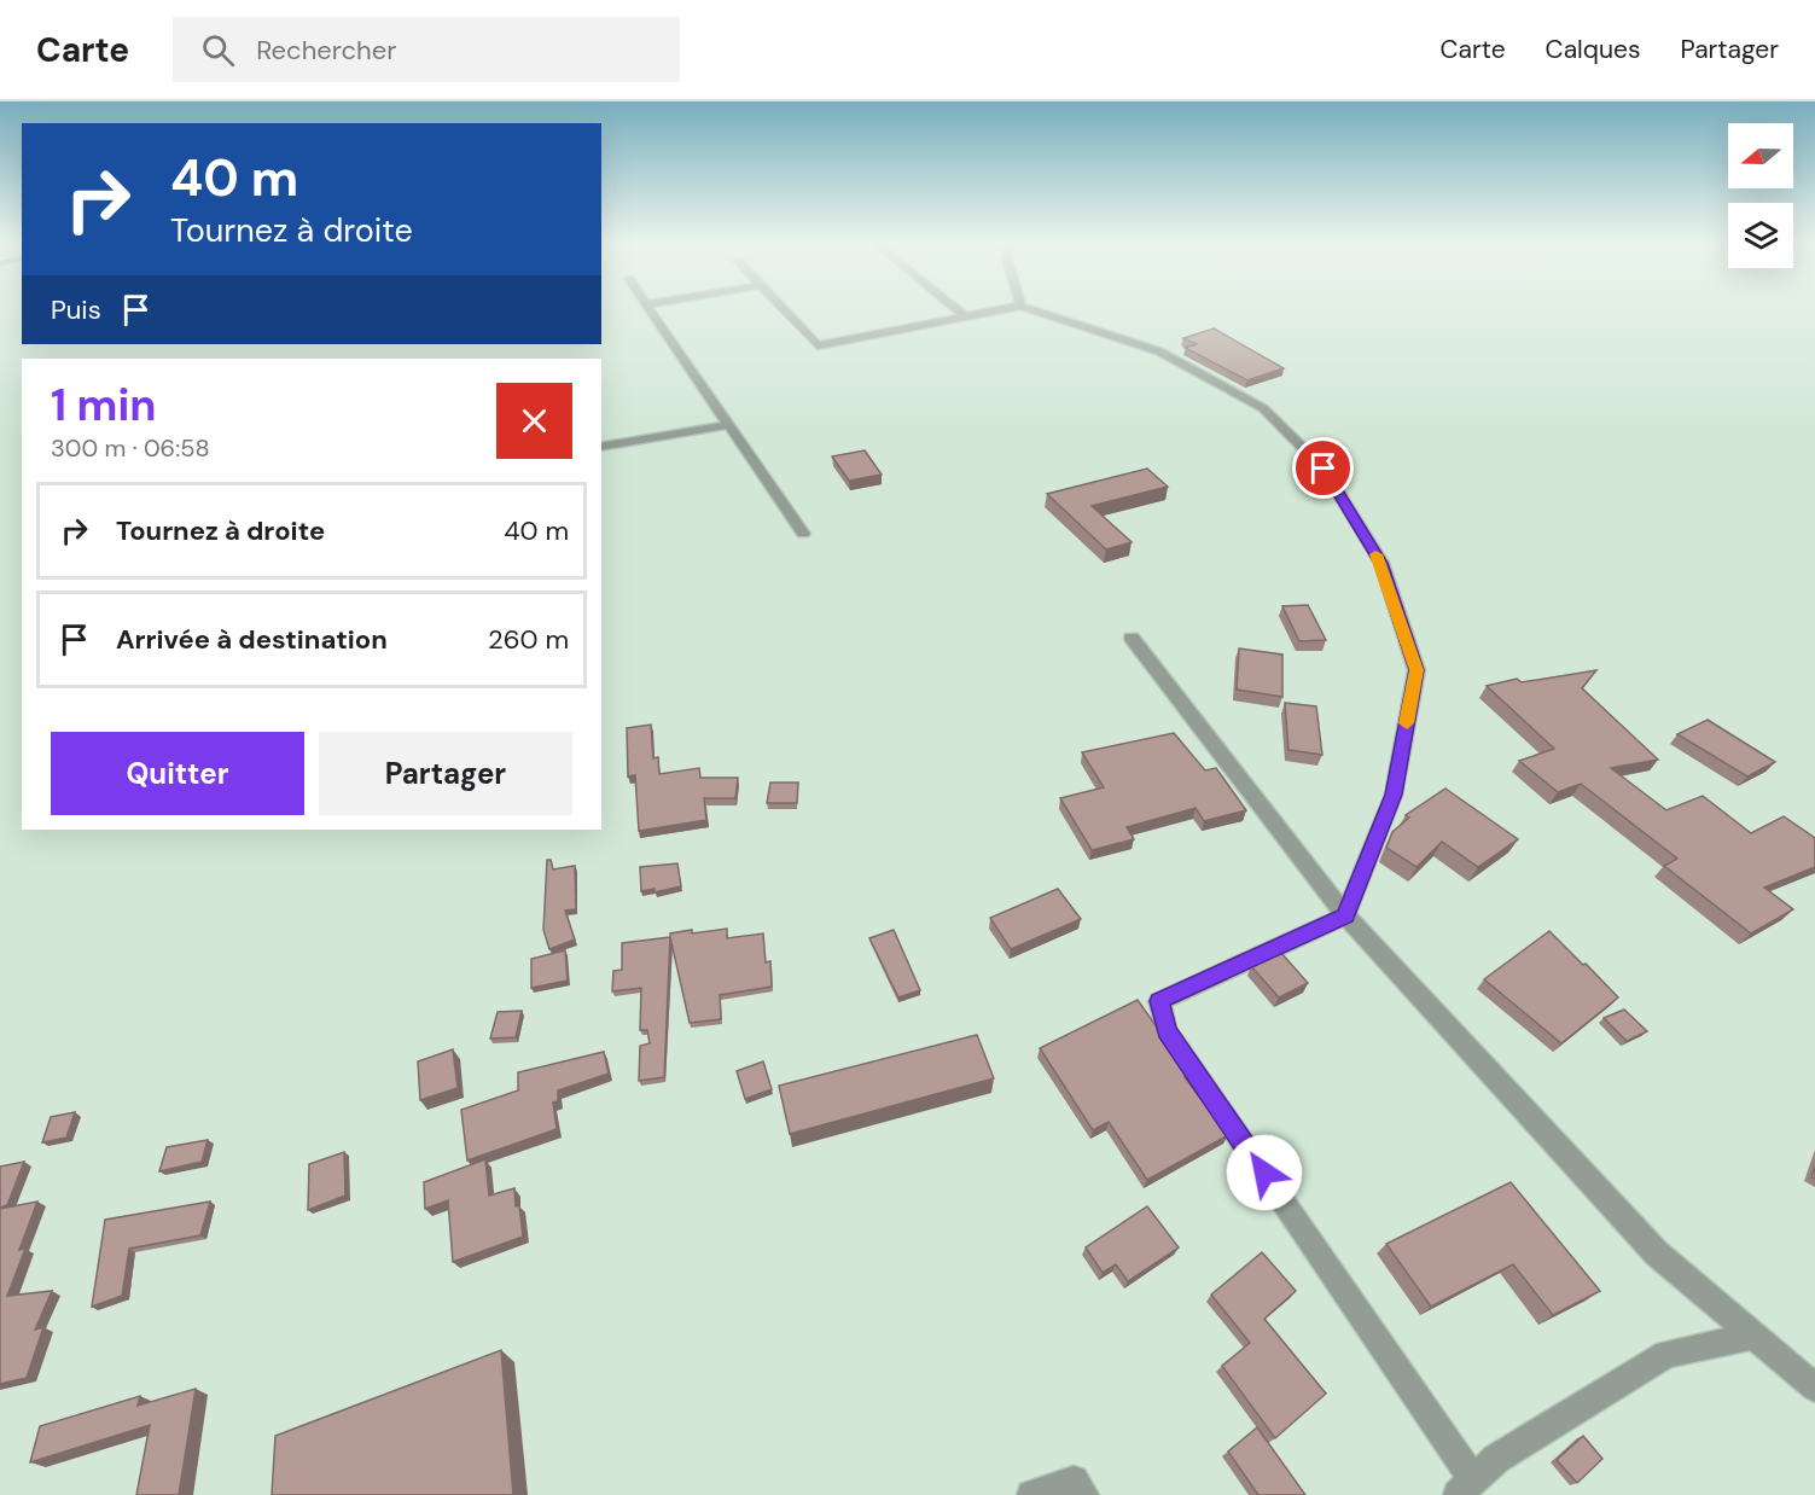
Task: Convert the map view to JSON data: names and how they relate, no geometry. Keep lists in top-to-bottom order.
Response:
{
  "north": "left",
  "page": {
    "header": "Carte",
    "search": "Rechercher",
    "nav": ["Carte", "Calques", "Partager"],
    "turn": ["40 m", "Tournez à droite"],
    "then": "Puis",
    "heading": ["1 min", "300 m · 06:58"],
    "list": [
      {
        "name": "Tournez à droite",
        "value": "40 m"
      },
      {
        "name": "Arrivée à destination",
        "value": "260 m"
      }
    ],
    "buttons": ["Quitter", "Partager"]
  }
}
